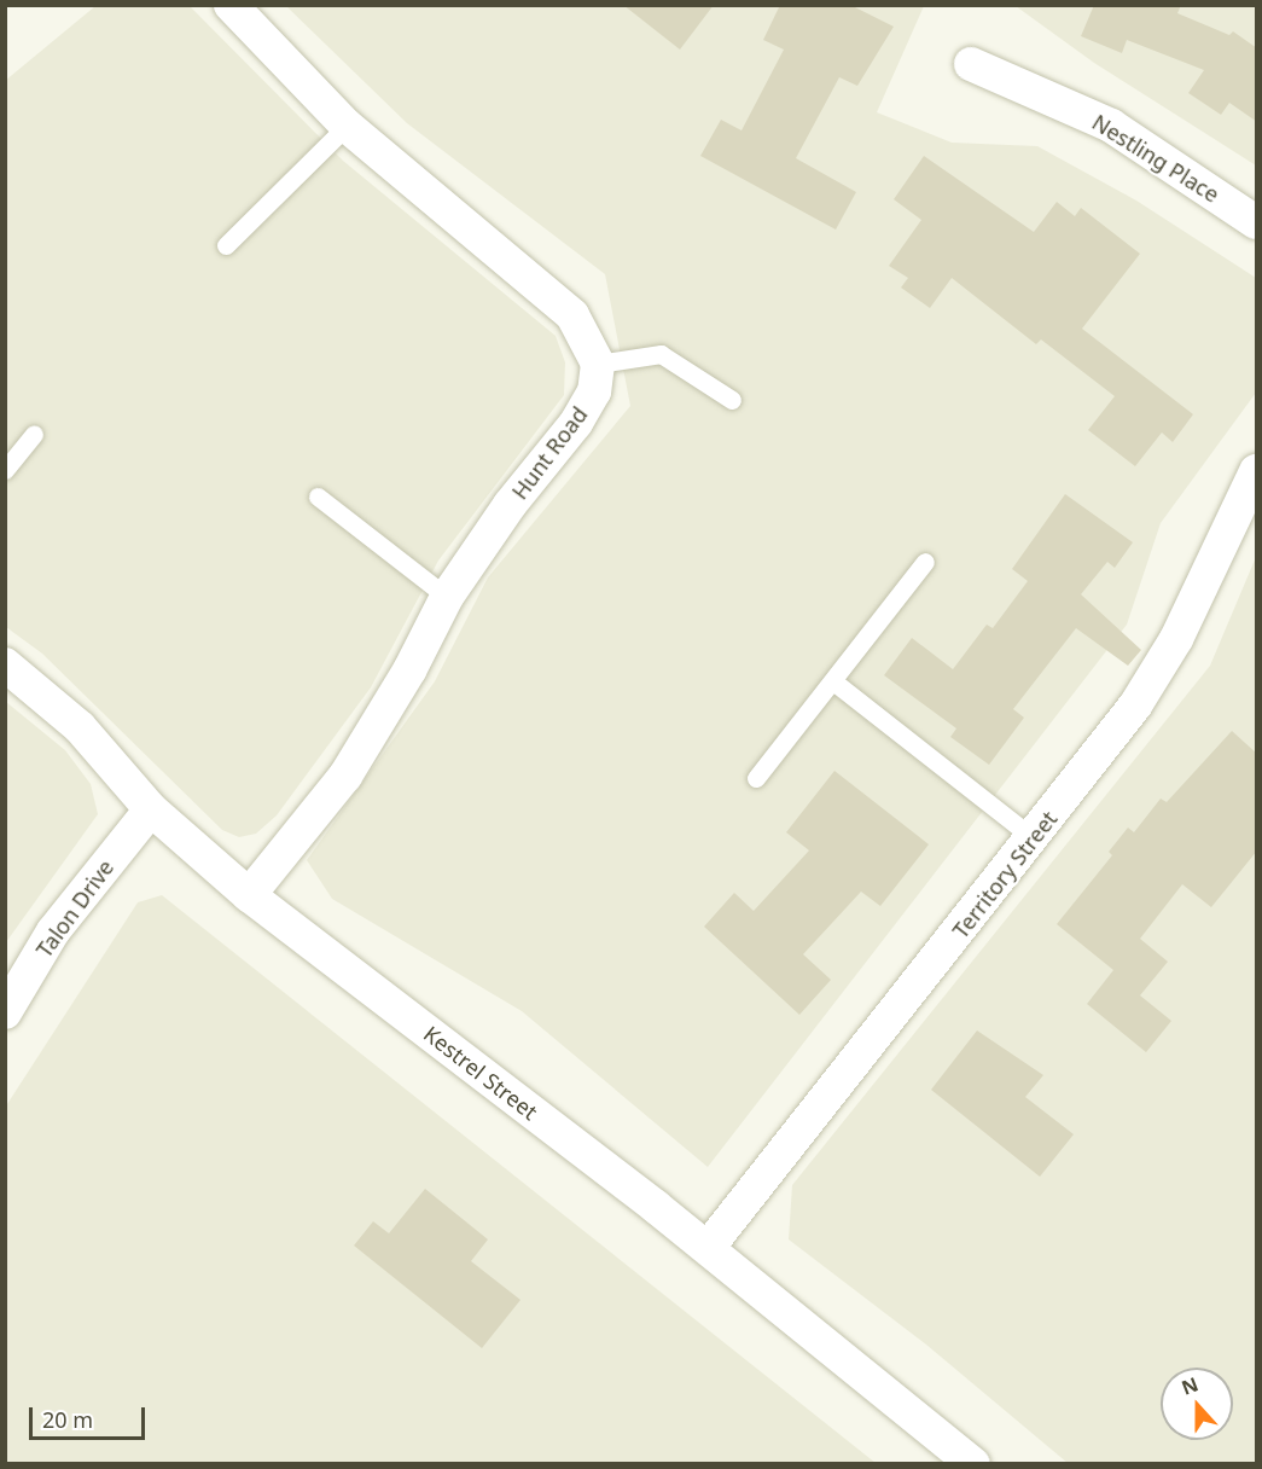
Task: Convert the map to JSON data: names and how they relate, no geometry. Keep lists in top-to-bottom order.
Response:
{
  "streets": {
    "street": [
      "Nestling Place",
      "Hunt Road",
      "Territory Street",
      "Talon Drive",
      "Kestrel Street"
    ]
  },
  "crossings": [
    ["Hunt Road", "Kestrel Street"],
    ["Territory Street", "Kestrel Street"],
    ["Talon Drive", "Kestrel Street"]
  ],
  "scale_bar": "20 m",
  "north": "top"
}
